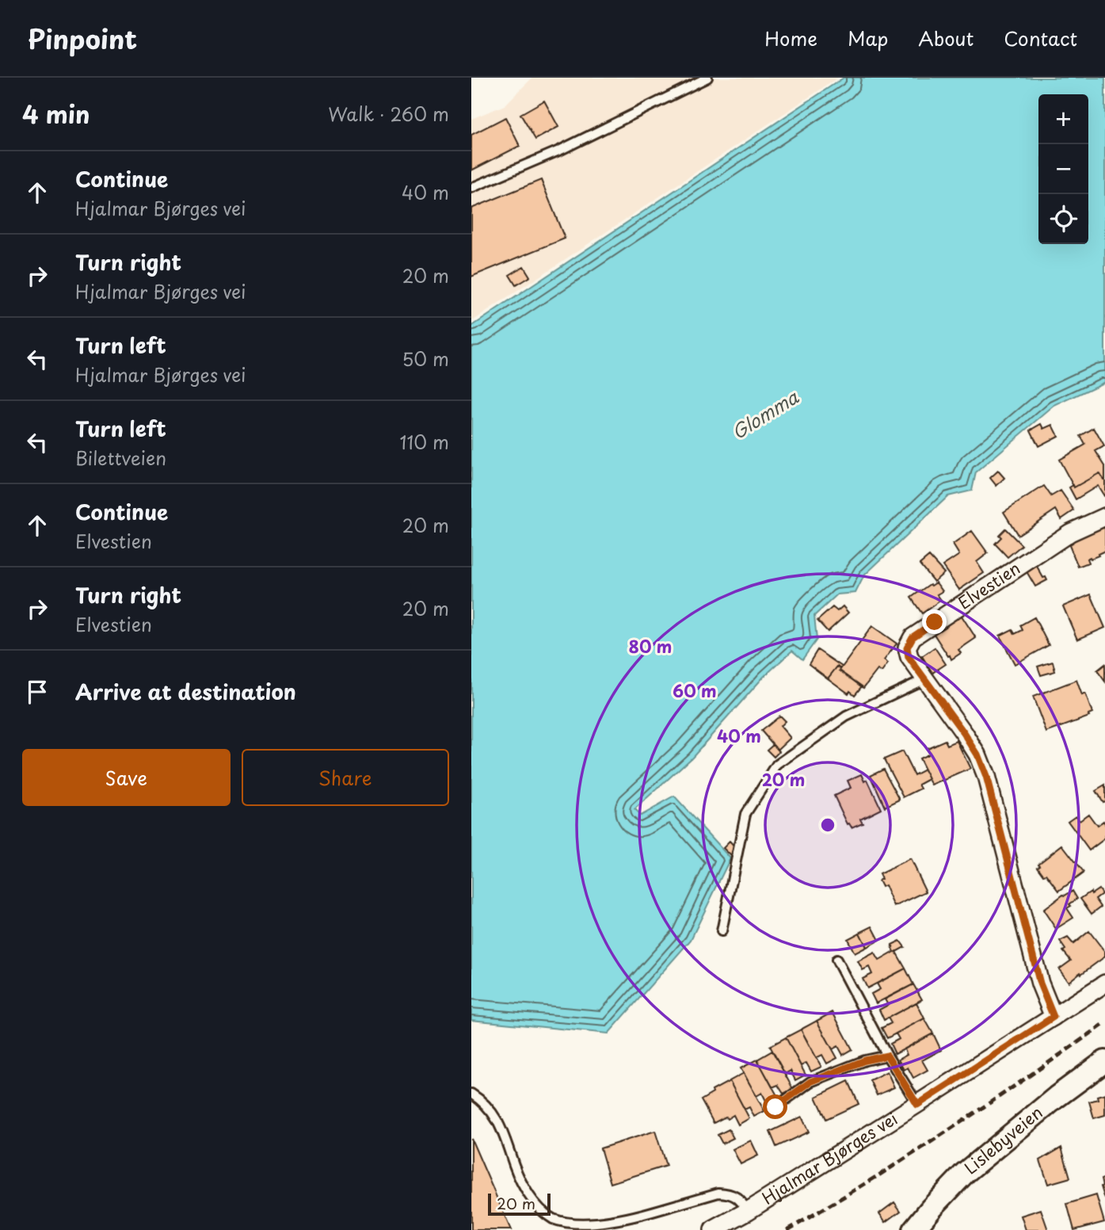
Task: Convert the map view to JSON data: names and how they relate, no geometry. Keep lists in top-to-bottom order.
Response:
{
  "streets": {
    "street": ["Elvestien", "Lislebyveien", "Hjalmar Bjørges vei"]
  },
  "crossings": [
    ["Elvestien", "Hjalmar Bjørges vei"]
  ],
  "water": ["Glomma"],
  "scale_bar": "20 m",
  "page": {
    "header": "Pinpoint",
    "nav": [
      "Home",
      "Map",
      "About",
      "Contact"
    ],
    "heading": ["4 min", "Walk · 260 m"],
    "map_buttons": ["+", "−"],
    "list": [
      ["Continue", "Hjalmar Bjørges vei", "40 m"],
      ["Turn right", "Hjalmar Bjørges vei", "20 m"],
      ["Turn left", "Hjalmar Bjørges vei", "50 m"],
      ["Turn left", "Bilettveien", "110 m"],
      ["Continue", "Elvestien", "20 m"],
      ["Turn right", "Elvestien", "20 m"],
      "Arrive at destination"
    ],
    "buttons": ["Save", "Share"],
    "scale": "20 m"
  },
  "rings": [
    "80 m",
    "60 m",
    "40 m",
    "20 m"
  ]
}
